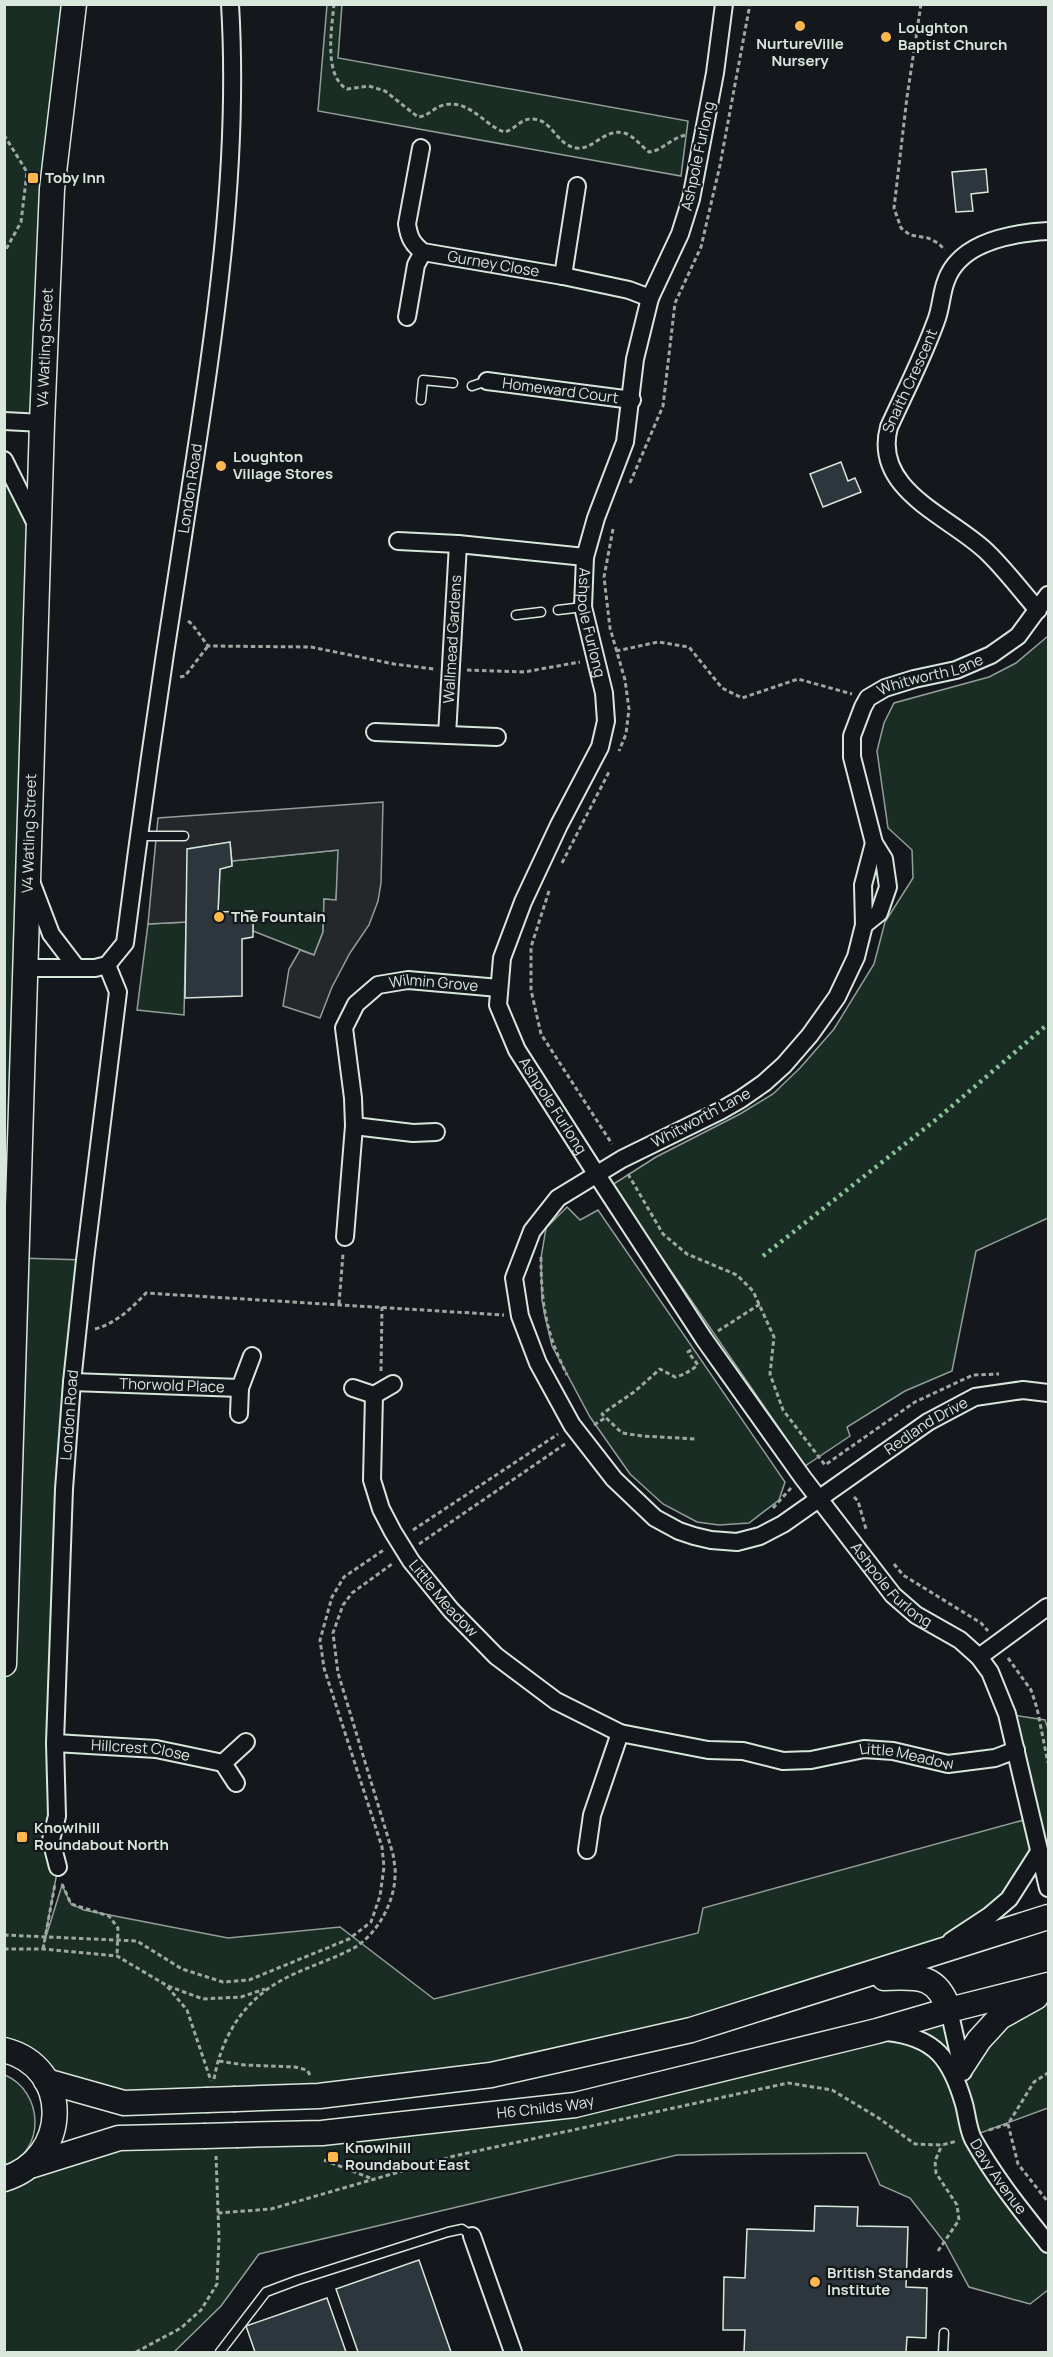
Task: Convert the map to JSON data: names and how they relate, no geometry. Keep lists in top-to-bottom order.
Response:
{
  "streets": {
    "street": [
      "Ashpole Furlong",
      "Gurney Close",
      "V4 Watling Street",
      "Snaith Crescent",
      "Homeward Court",
      "London Road",
      "Wallmead Gardens",
      "Whitworth Lane",
      "Wilmin Grove",
      "Thorwold Place",
      "Redland Drive",
      "Little Meadow",
      "Hillcrest Close",
      "H6 Childs Way",
      "Davy Avenue"
    ]
  },
  "crossings": [
    ["Ashpole Furlong", "Gurney Close"],
    ["Ashpole Furlong", "Homeward Court"],
    ["Ashpole Furlong", "Whitworth Lane"],
    ["Ashpole Furlong", "Wilmin Grove"],
    ["Ashpole Furlong", "Redland Drive"],
    ["Ashpole Furlong", "Little Meadow"],
    ["Snaith Crescent", "Whitworth Lane"],
    ["London Road", "Thorwold Place"],
    ["London Road", "Hillcrest Close"],
    ["H6 Childs Way", "Davy Avenue"]
  ],
  "places": {
    "other": [
      "NurtureVille Nursery",
      "Loughton Baptist Church",
      "Loughton Village Stores",
      "The Fountain",
      "British Standards Institute"
    ],
    "transit": ["Toby Inn", "Knowlhill Roundabout North", "Knowlhill Roundabout East"]
  }
}
